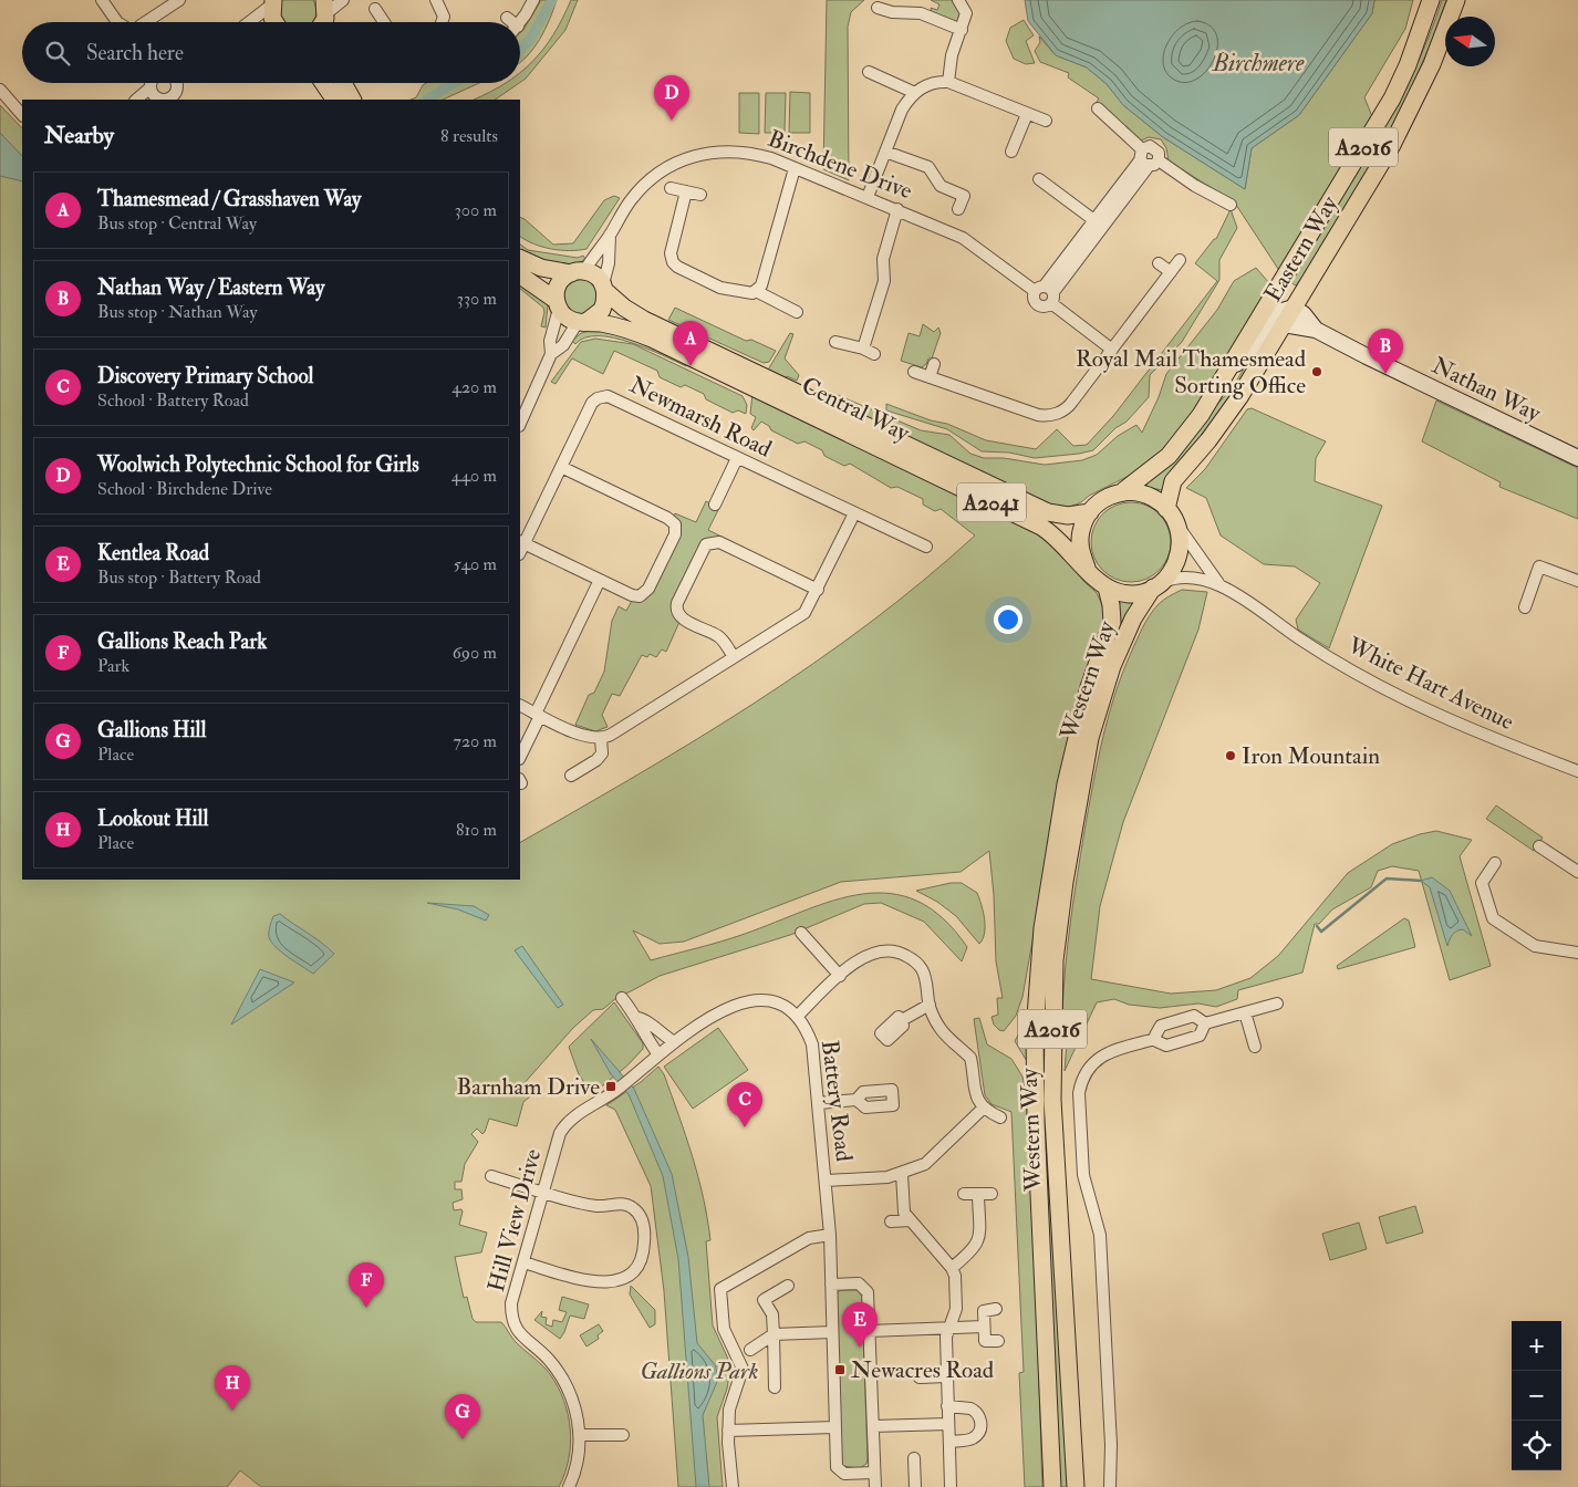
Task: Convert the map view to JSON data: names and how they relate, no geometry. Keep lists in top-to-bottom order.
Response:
{
  "streets": {
    "main road": [
      "A2016",
      "Eastern Way",
      "Central Way",
      "A2041",
      "Western Way"
    ],
    "street": [
      "Birchdene Drive",
      "Nathan Way",
      "Newmarsh Road",
      "White Hart Avenue",
      "Battery Road",
      "Hill View Drive"
    ]
  },
  "crossings": [
    ["Birchdene Drive", "Central Way"],
    ["Eastern Way", "Nathan Way"],
    ["Eastern Way", "Central Way"],
    ["Eastern Way", "Western Way"],
    ["Eastern Way", "White Hart Avenue"],
    ["Central Way", "Western Way"],
    ["Central Way", "White Hart Avenue"],
    ["Western Way", "White Hart Avenue"],
    ["Battery Road", "Hill View Drive"]
  ],
  "water": ["Birchmere"],
  "parks": ["Gallions Park"],
  "places": {
    "other": ["Royal Mail Thamesmead Sorting Office", "Iron Mountain"],
    "transit": ["Barnham Drive", "Newacres Road"]
  },
  "north": "left",
  "page": {
    "search": "Search here",
    "pins": [
      "D",
      "A",
      "B",
      "C",
      "F",
      "E",
      "H",
      "G"
    ],
    "heading": ["Nearby", "8 results"],
    "list": [
      {
        "mark": "A",
        "name": "Thamesmead / Grasshaven Way",
        "note": "Bus stop · Central Way",
        "value": "300 m"
      },
      {
        "mark": "B",
        "name": "Nathan Way / Eastern Way",
        "note": "Bus stop · Nathan Way",
        "value": "330 m"
      },
      {
        "mark": "C",
        "name": "Discovery Primary School",
        "note": "School · Battery Road",
        "value": "420 m"
      },
      {
        "mark": "D",
        "name": "Woolwich Polytechnic School for Girls",
        "note": "School · Birchdene Drive",
        "value": "440 m"
      },
      {
        "mark": "E",
        "name": "Kentlea Road",
        "note": "Bus stop · Battery Road",
        "value": "540 m"
      },
      {
        "mark": "F",
        "name": "Gallions Reach Park",
        "note": "Park",
        "value": "690 m"
      },
      {
        "mark": "G",
        "name": "Gallions Hill",
        "note": "Place",
        "value": "720 m"
      },
      {
        "mark": "H",
        "name": "Lookout Hill",
        "note": "Place",
        "value": "810 m"
      }
    ],
    "map_buttons": ["+", "−"]
  }
}
